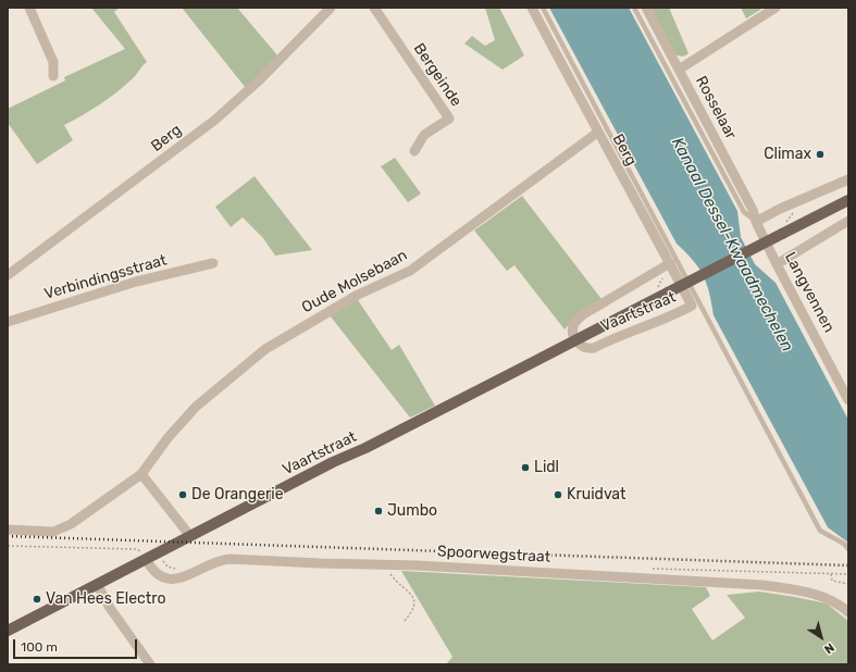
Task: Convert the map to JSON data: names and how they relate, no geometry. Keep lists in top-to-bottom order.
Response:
{
  "streets": {
    "main road": ["Vaartstraat"],
    "street": [
      "Bergeinde",
      "Rosselaar",
      "Berg",
      "Verbindingsstraat",
      "Oude Molsebaan",
      "Langvennen",
      "Spoorwegstraat"
    ]
  },
  "crossings": [
    ["Rosselaar", "Langvennen"],
    ["Berg", "Oude Molsebaan"],
    ["Berg", "Vaartstraat"],
    ["Vaartstraat", "Spoorwegstraat"]
  ],
  "water": ["Kanaal Dessel-Kwaadmechelen"],
  "places": [
    "Climax",
    "Lidl",
    "De Orangerie",
    "Kruidvat",
    "Jumbo",
    "Van Hees Electro"
  ],
  "scale_bar": "100 m",
  "north": "bottom right"
}
